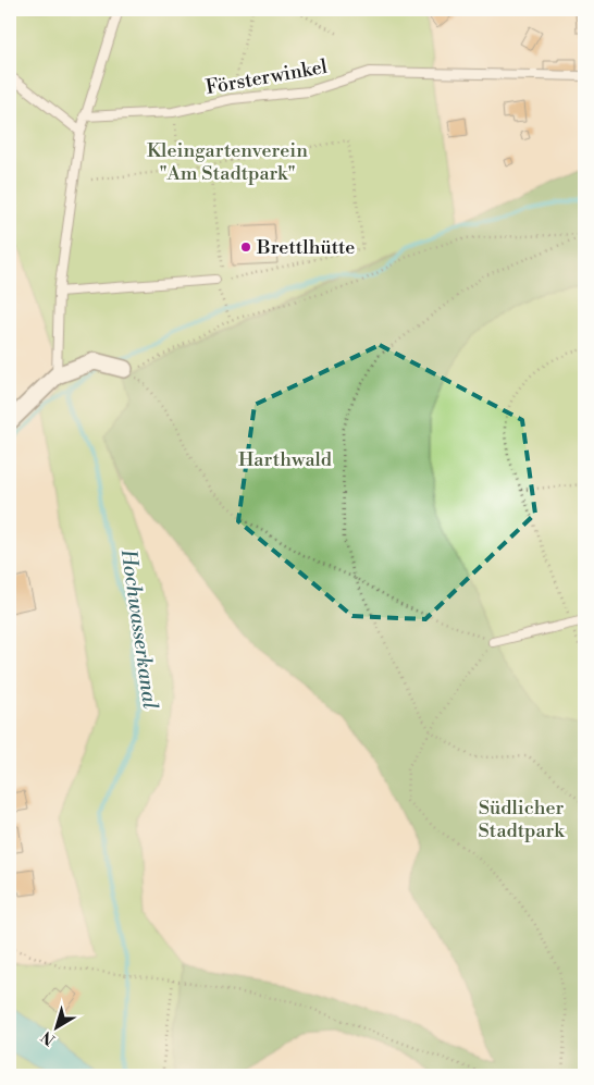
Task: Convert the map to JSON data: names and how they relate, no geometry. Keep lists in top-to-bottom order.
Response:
{
  "streets": {
    "lane": ["Försterwinkel"]
  },
  "water": ["Hochwasserkanal"],
  "parks": ["Kleingartenverein \"Am Stadtpark\"", "Harthwald", "Südlicher Stadtpark"],
  "places": ["Brettlhütte"],
  "north": "bottom left"
}
